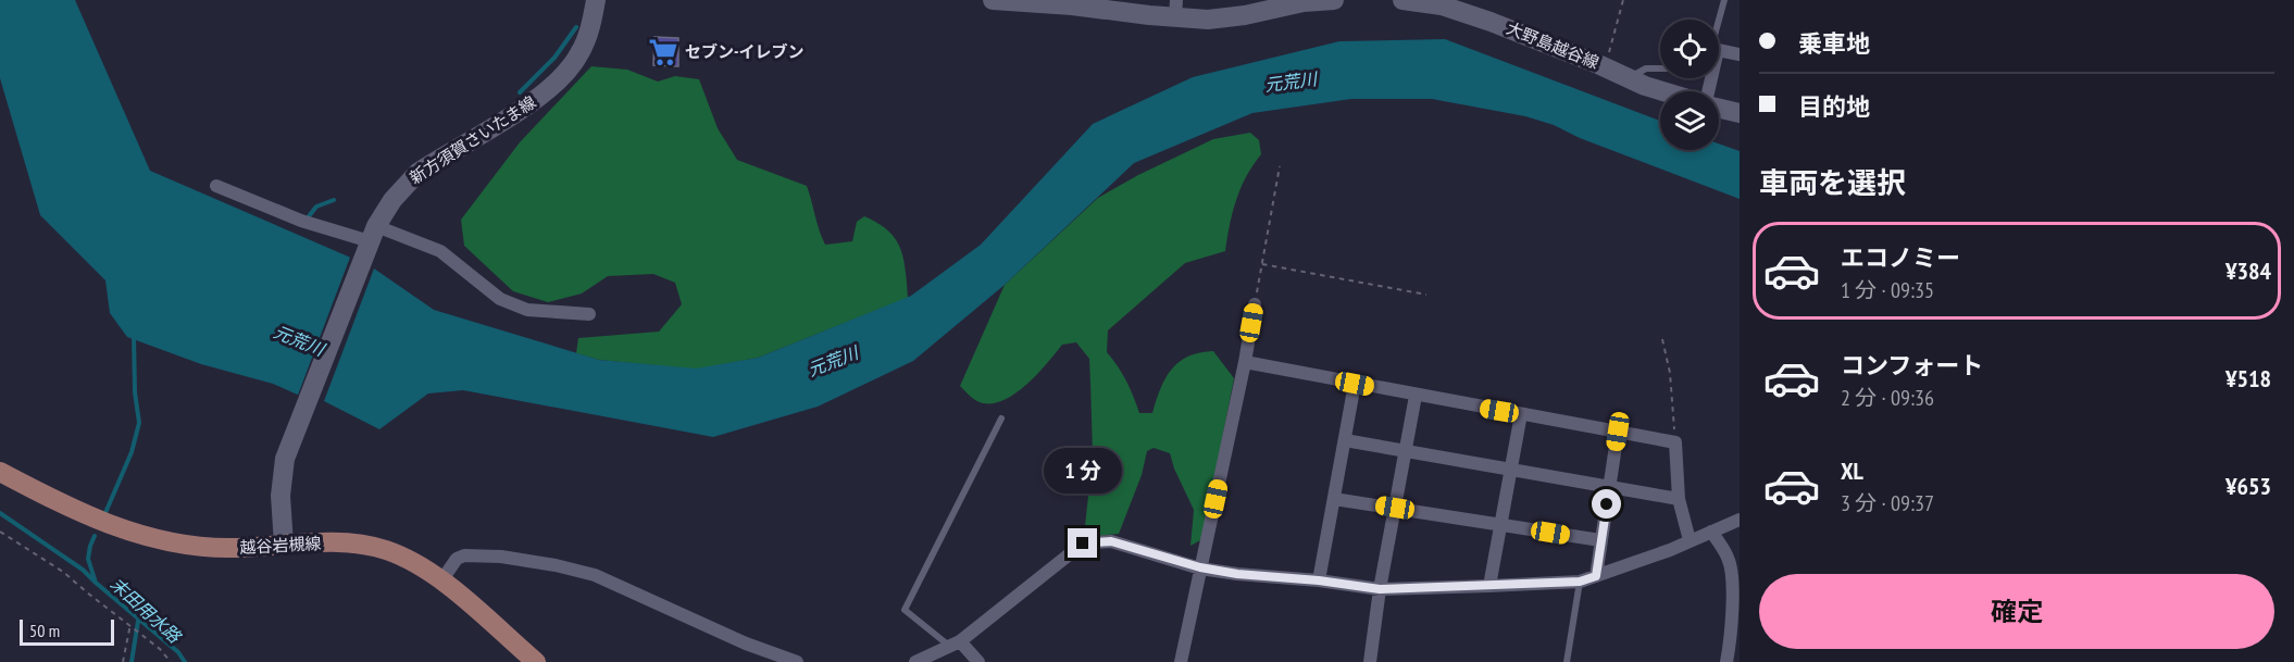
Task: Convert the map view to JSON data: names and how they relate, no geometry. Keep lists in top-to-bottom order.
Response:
{
  "streets": {
    "main road": ["大野島越谷線", "新方須賀さいたま線", "越谷岩槻線"]
  },
  "crossings": [
    ["新方須賀さいたま線", "越谷岩槻線"]
  ],
  "water": ["元荒川", "末田用水路"],
  "places": {
    "supermarket": ["セブン-イレブン"]
  },
  "scale_bar": "50 m",
  "page": {
    "banner": ["乗車地", "目的地"],
    "heading": "車両を選択",
    "list": [
      {
        "name": "エコノミー",
        "note": "1 分 · 09:35",
        "value": "¥384"
      },
      {
        "name": "コンフォート",
        "note": "2 分 · 09:36",
        "value": "¥518"
      },
      {
        "name": "XL",
        "note": "3 分 · 09:37",
        "value": "¥653"
      }
    ],
    "bubble": "1 分",
    "buttons": "確定",
    "scale": "50 m"
  }
}
